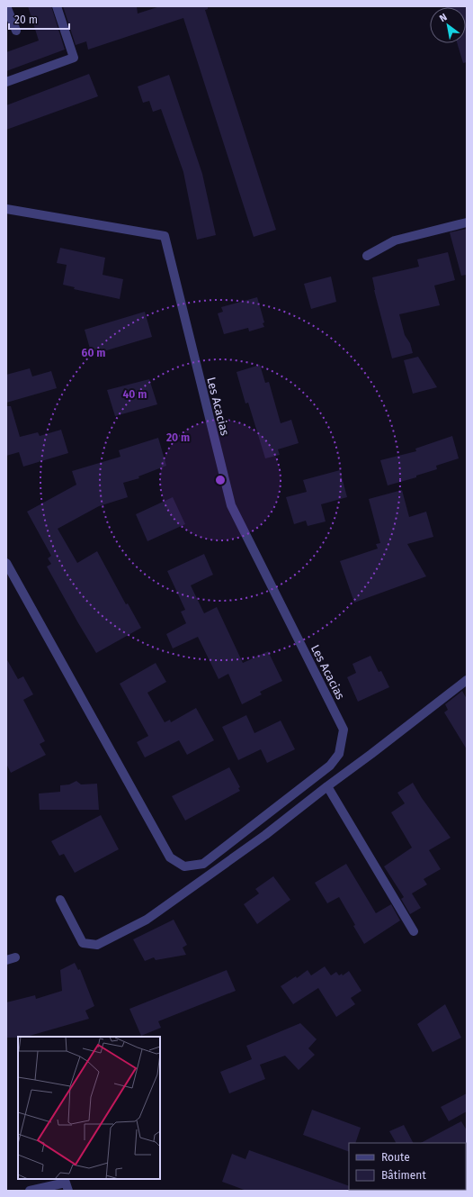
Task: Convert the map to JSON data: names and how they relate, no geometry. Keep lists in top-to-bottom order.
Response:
{
  "streets": {
    "street": ["Les Acacias"]
  },
  "legend": ["Route", "Bâtiment"],
  "scale_bar": "20 m",
  "north": "top left",
  "rings": ["60 m", "40 m", "20 m"]
}
